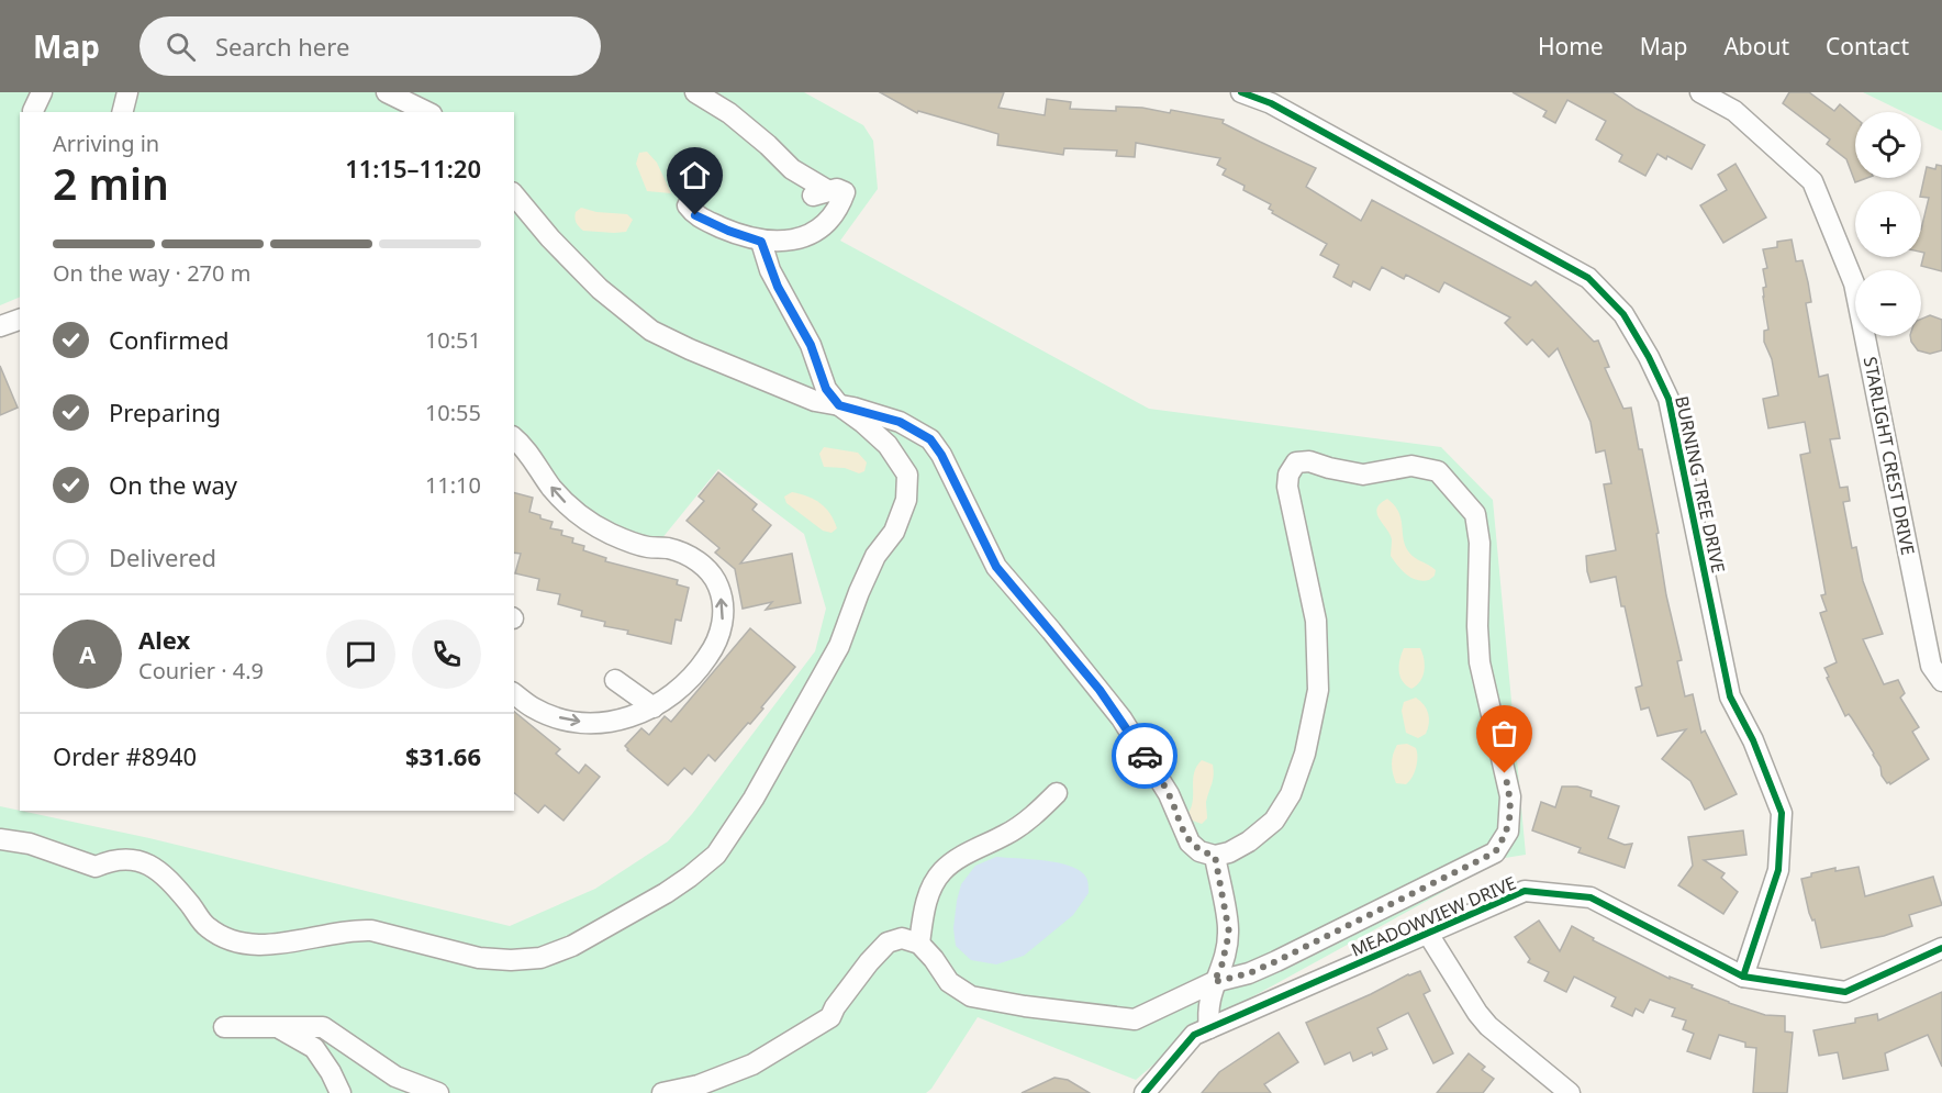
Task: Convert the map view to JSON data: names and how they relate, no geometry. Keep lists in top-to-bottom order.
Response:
{
  "streets": {
    "street": ["STARLIGHT CREST DRIVE", "BURNING TREE DRIVE", "MEADOWVIEW DRIVE"]
  },
  "crossings": [
    ["BURNING TREE DRIVE", "MEADOWVIEW DRIVE"]
  ],
  "page": {
    "header": "Map",
    "search": "Search here",
    "nav": [
      "Home",
      "Map",
      "About",
      "Contact"
    ],
    "map_buttons": ["+", "−"],
    "heading": ["2 min", "Arriving in", "11:15–11:20"],
    "panel": [
      "Alex",
      "Courier · 4.9",
      "Order #8940",
      "$31.66"
    ],
    "bar": "On the way · 270 m",
    "list": [
      ["Confirmed", "10:51"],
      ["Preparing", "10:55"],
      ["On the way", "11:10"],
      "Delivered"
    ],
    "round": "A"
  }
}
